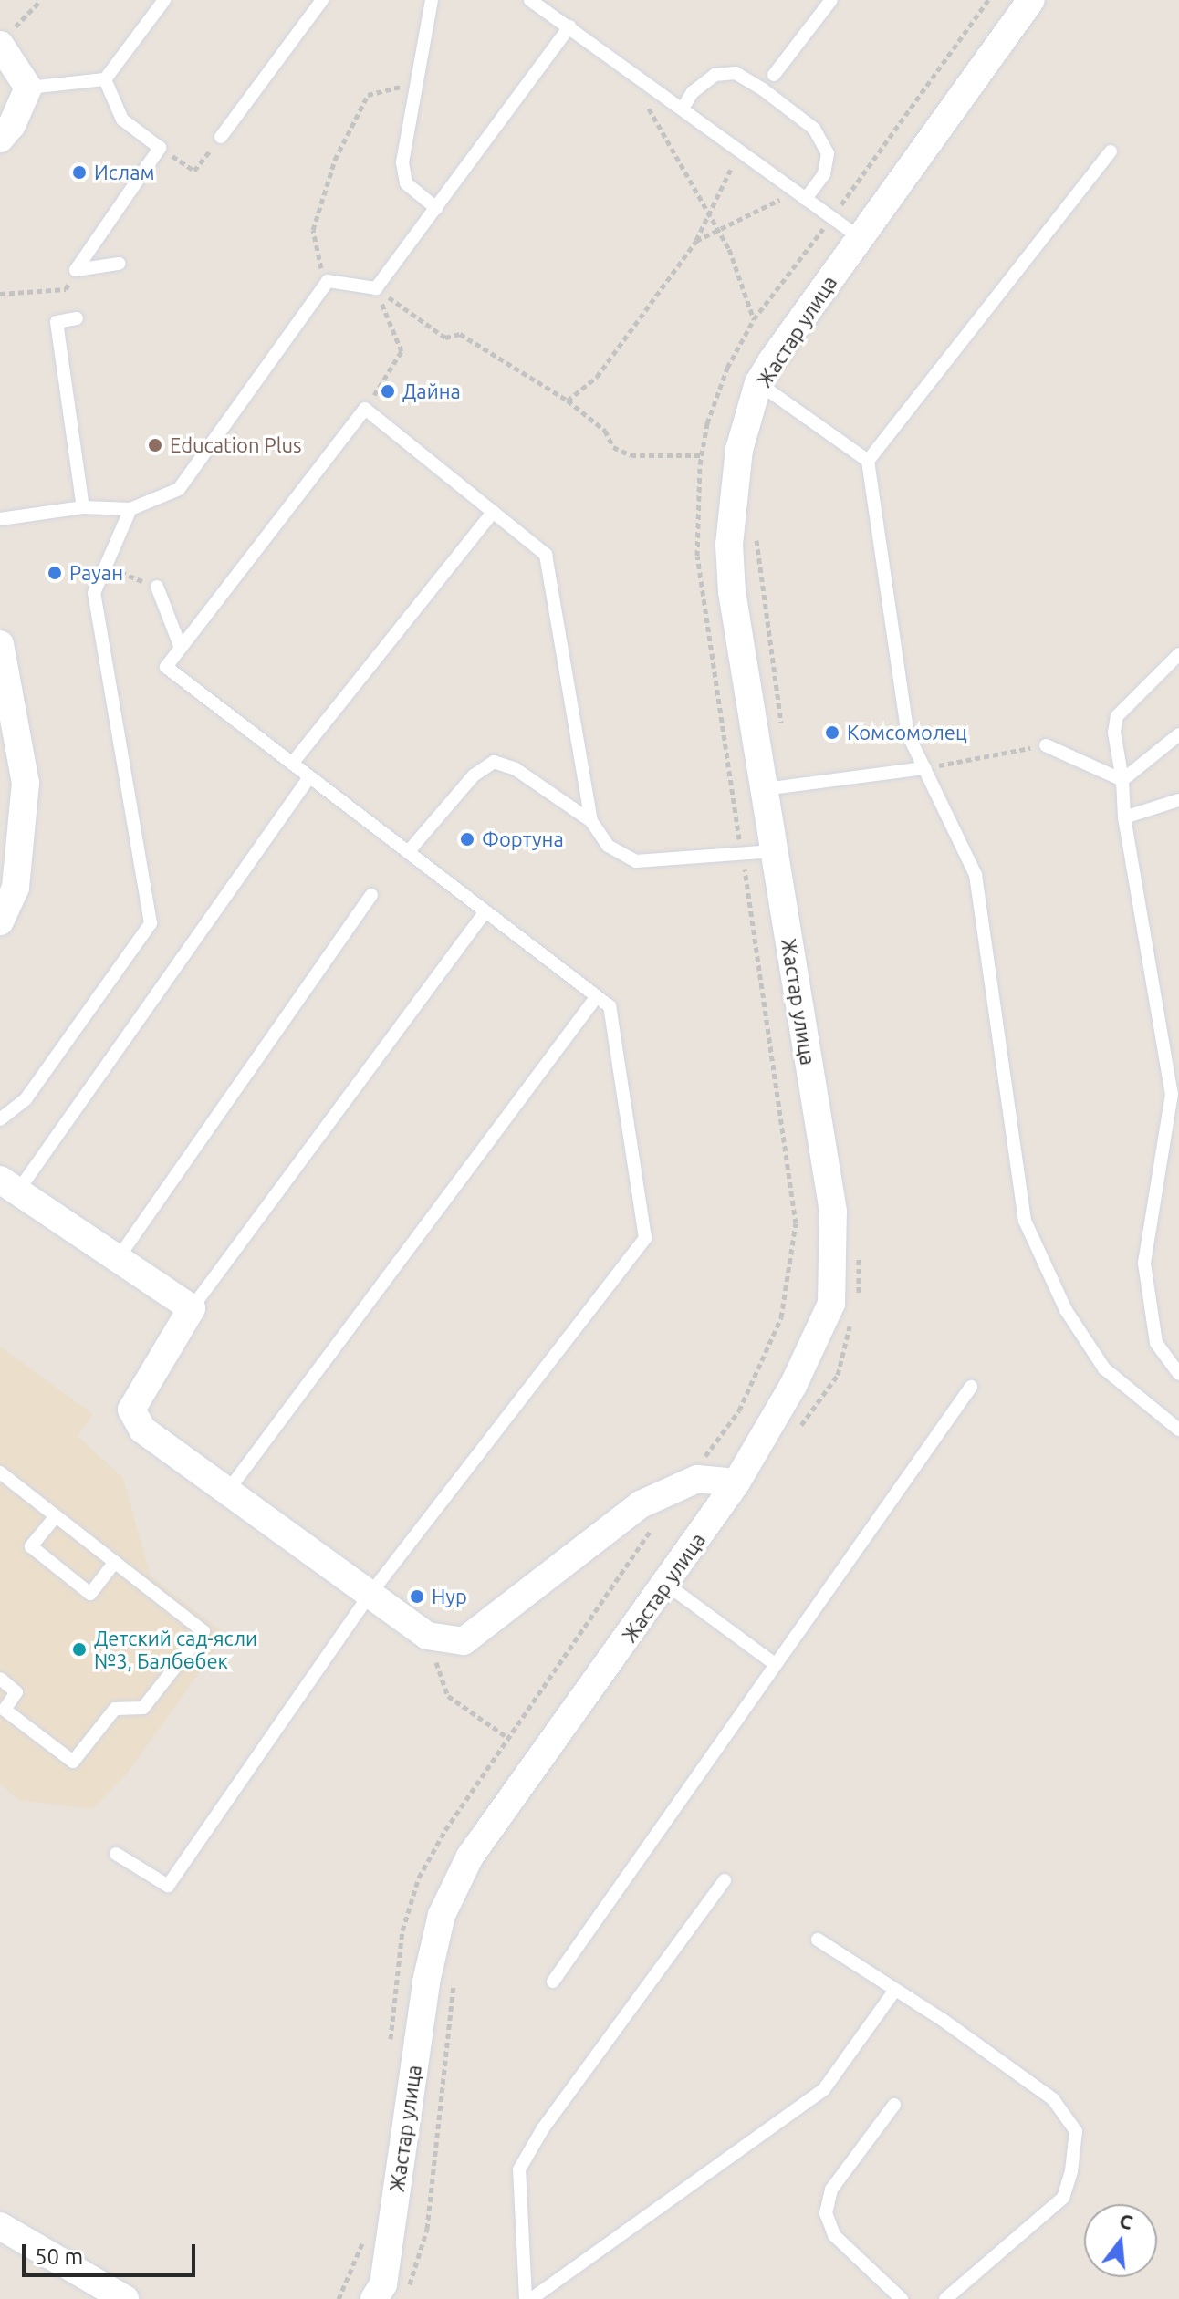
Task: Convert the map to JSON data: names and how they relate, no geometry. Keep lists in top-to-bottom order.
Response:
{
  "streets": {
    "street": ["Жастар улица"]
  },
  "places": [
    "Ислам",
    "Дайна",
    "Education Plus",
    "Рауан",
    "Комсомолец",
    "Фортуна",
    "Нур",
    "Детский сад-ясли №3, Балбөбек"
  ],
  "scale_bar": "50 m",
  "north": "top"
}
